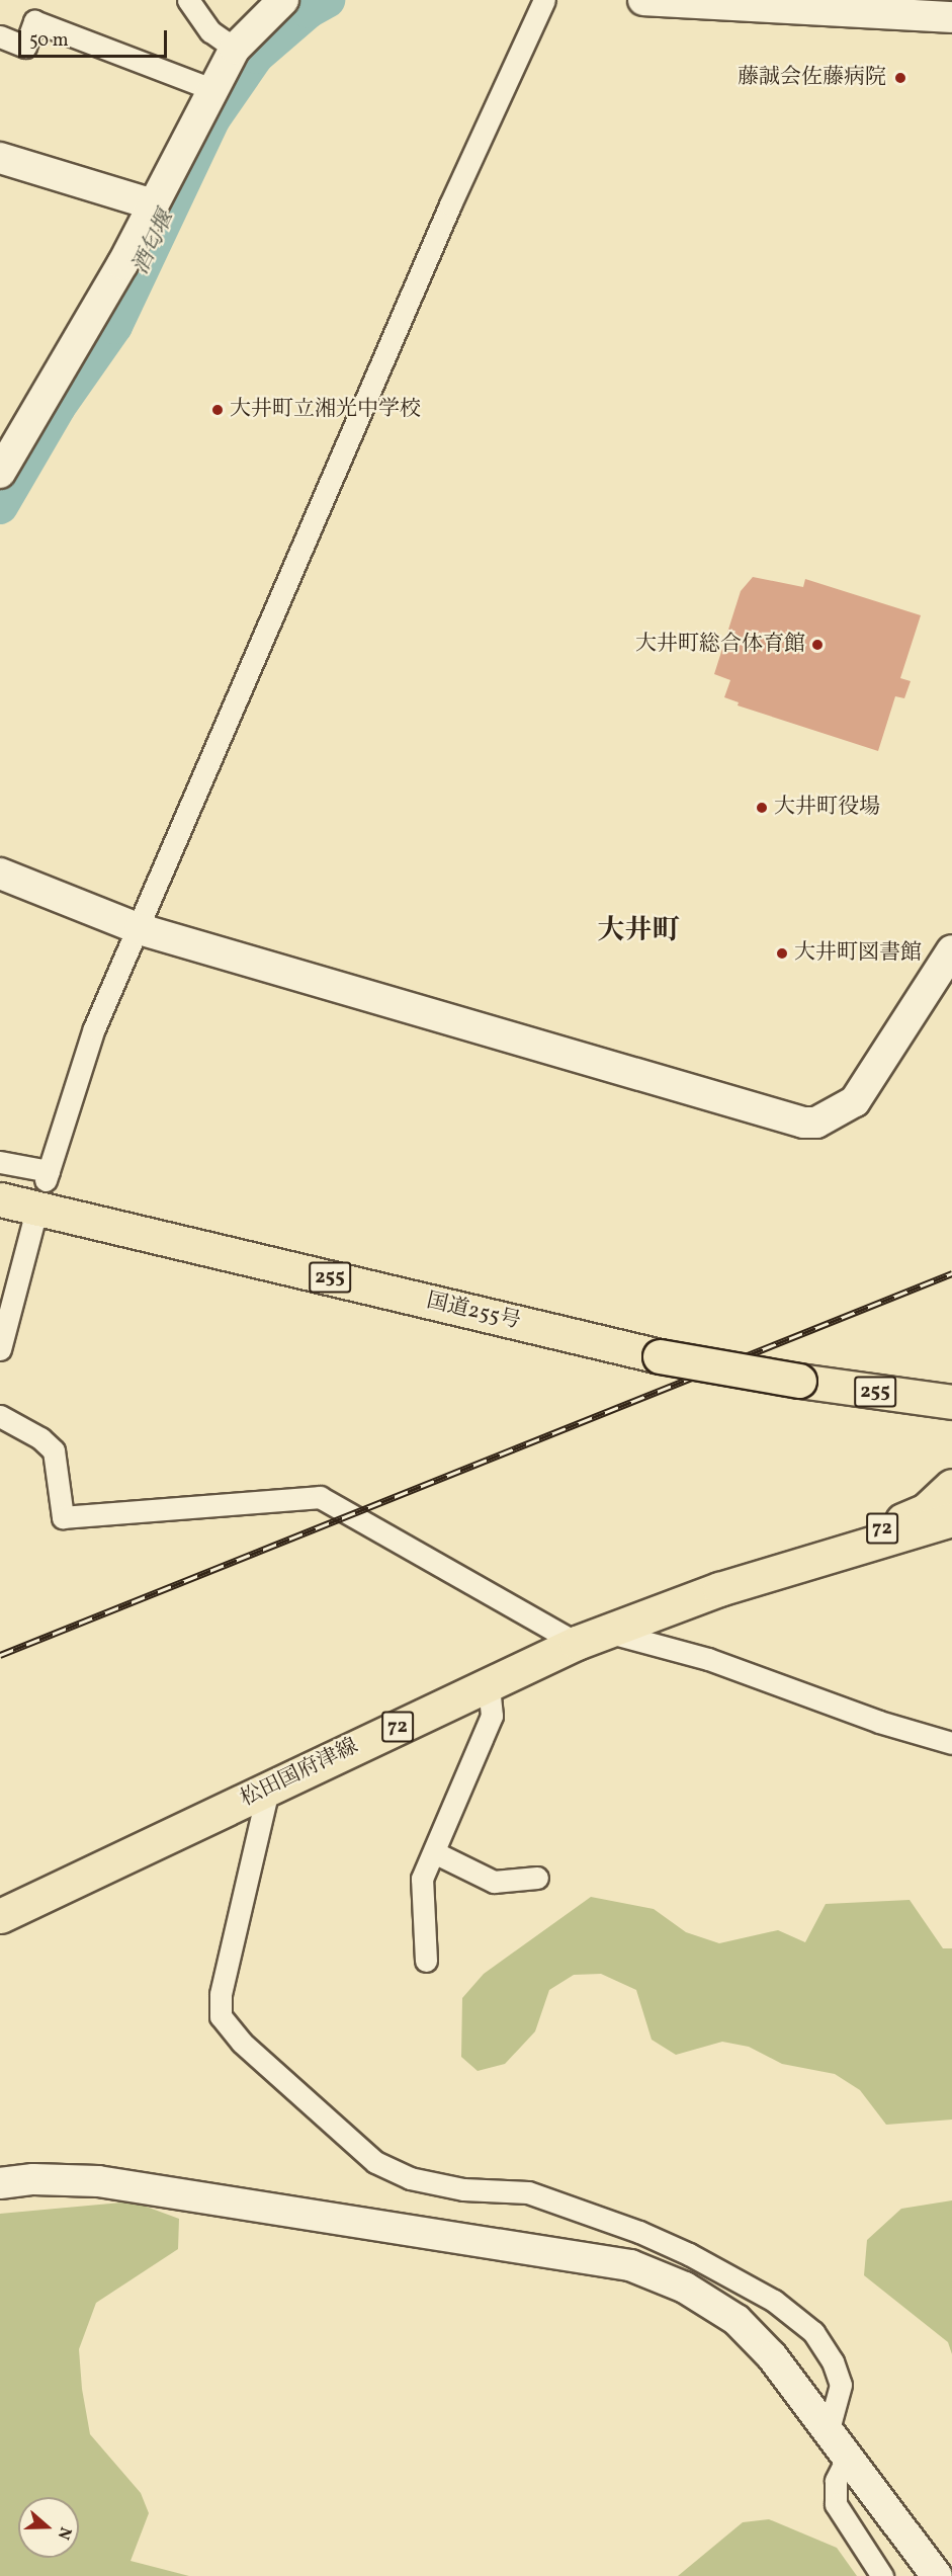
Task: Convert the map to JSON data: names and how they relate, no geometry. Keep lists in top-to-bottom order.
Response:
{
  "streets": {
    "main road": [
      "255",
      "国道255号",
      "72",
      "松田国府津線"
    ]
  },
  "districts": ["大井町"],
  "water": ["酒匂堰"],
  "places": [
    "藤誠会佐藤病院",
    "大井町立湘光中学校",
    "大井町総合体育館",
    "大井町役場",
    "大井町図書館"
  ],
  "scale_bar": "50 m",
  "north": "right"
}
